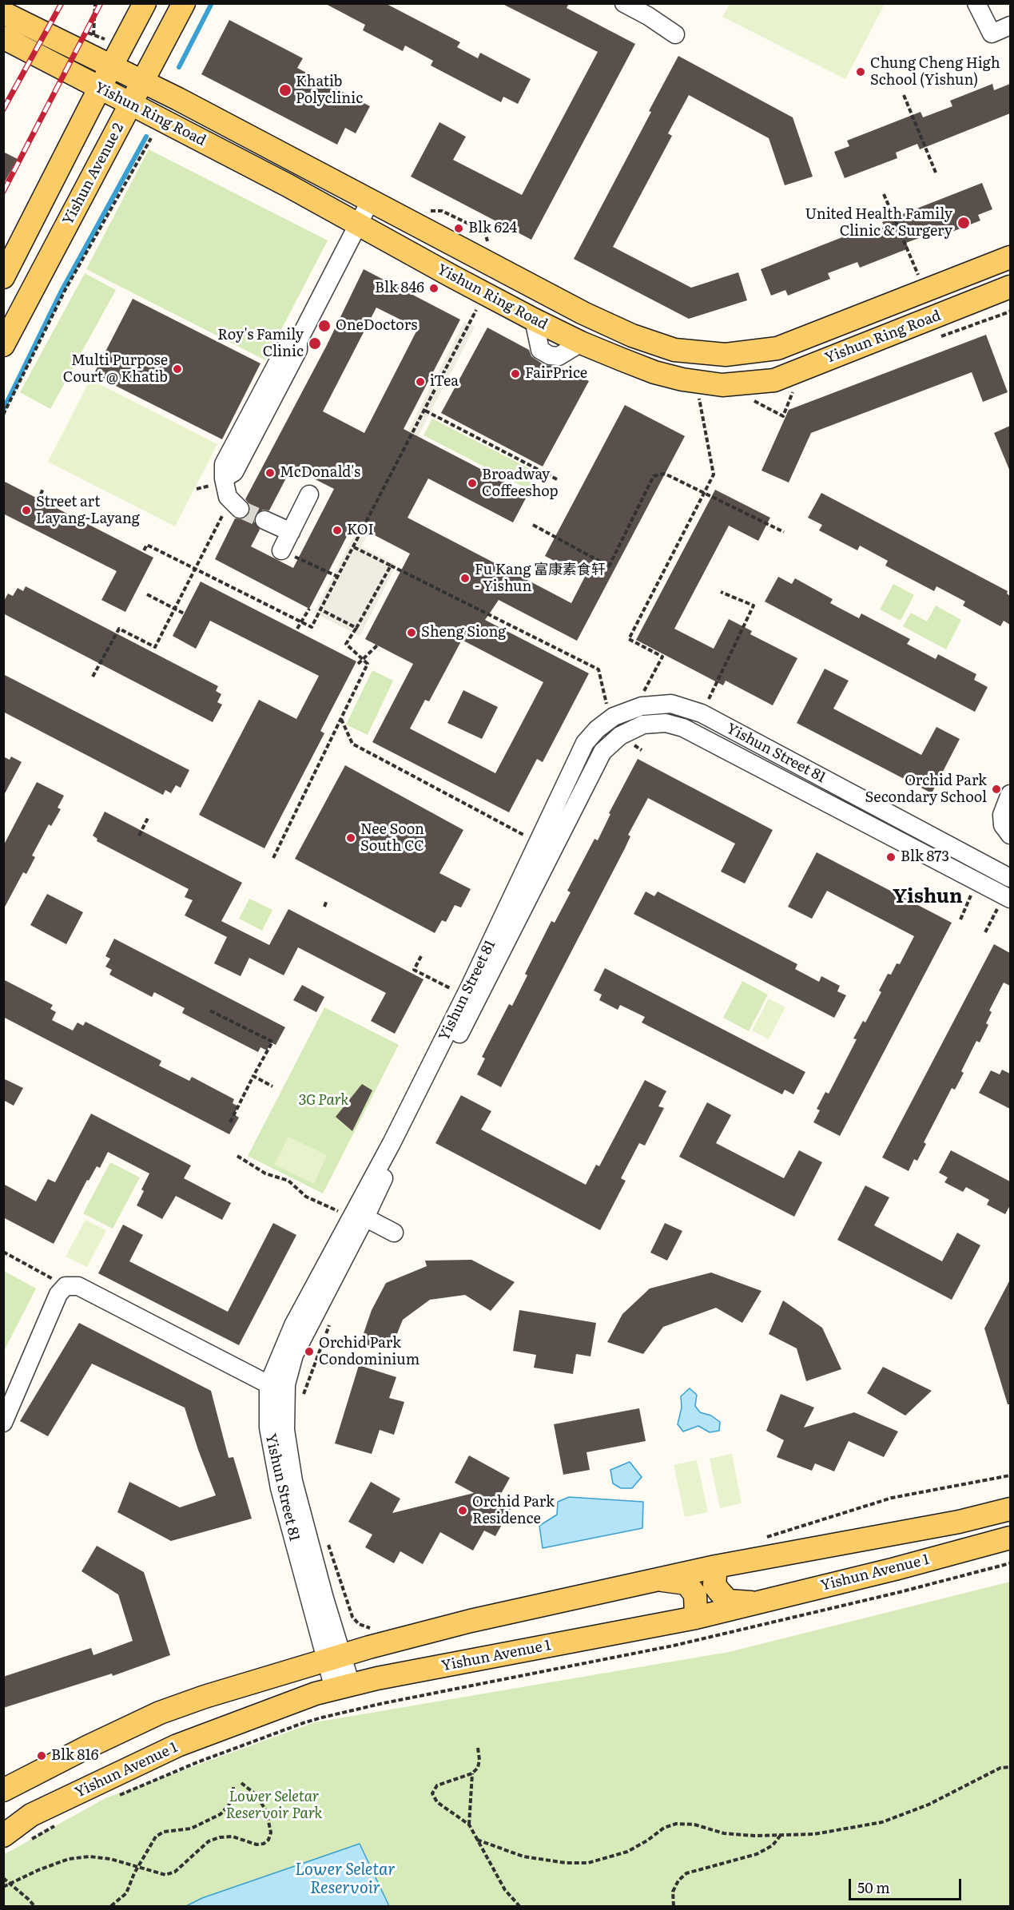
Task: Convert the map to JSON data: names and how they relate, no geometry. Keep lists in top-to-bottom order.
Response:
{
  "streets": {
    "main road": ["Yishun Ring Road", "Yishun Avenue 2", "Yishun Avenue 1"],
    "street": ["Yishun Street 81"]
  },
  "crossings": [
    ["Yishun Ring Road", "Yishun Avenue 2"],
    ["Yishun Street 81", "Yishun Avenue 1"]
  ],
  "districts": ["Yishun"],
  "water": ["Lower Seletar Reservoir"],
  "parks": ["3G Park", "Lower Seletar Reservoir Park"],
  "places": [
    "Chung Cheng High School (Yishun)",
    "Khatib Polyclinic",
    "United Health Family Clinic & Surgery",
    "Blk 624",
    "Blk 846",
    "OneDoctors",
    "Roy's Family Clinic",
    "Multi Purpose Court @ Khatib",
    "FairPrice",
    "iTea",
    "McDonald's",
    "Broadway Coffeeshop",
    "Street art Layang-Layang",
    "KOI",
    "Fu Kang 富康素食轩 - Yishun",
    "Sheng Siong",
    "Orchid Park Secondary School",
    "Nee Soon South CC",
    "Blk 873",
    "Orchid Park Condominium",
    "Orchid Park Residence",
    "Blk 816"
  ],
  "scale_bar": "50 m"
}
